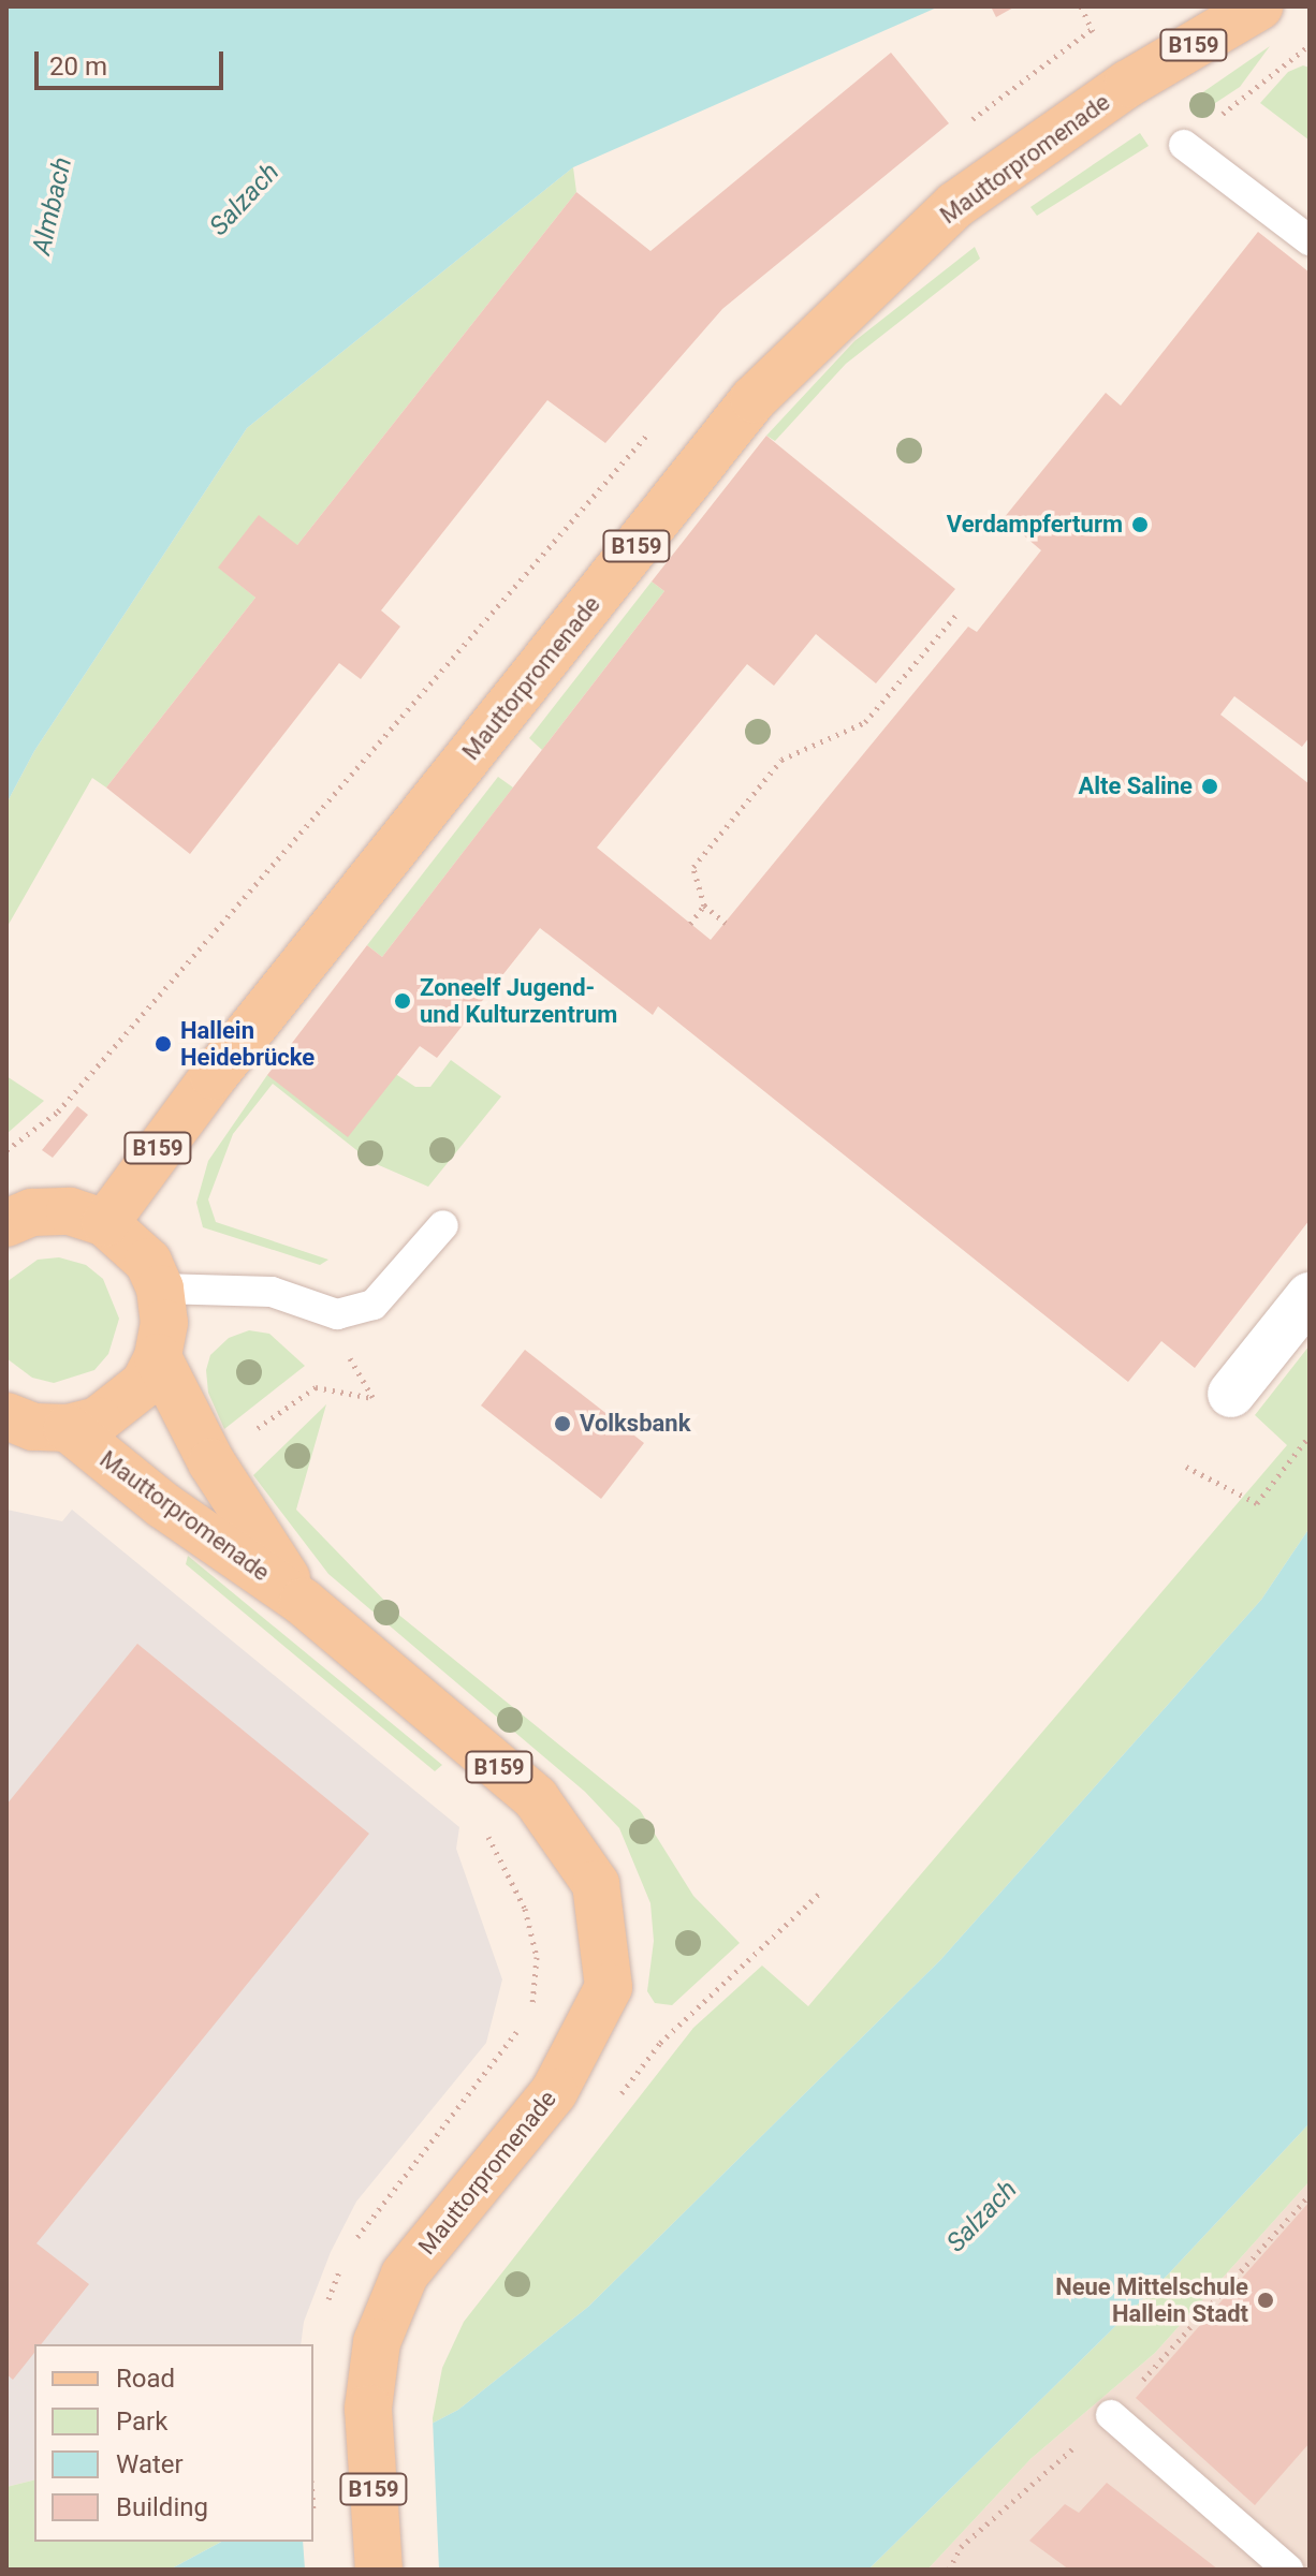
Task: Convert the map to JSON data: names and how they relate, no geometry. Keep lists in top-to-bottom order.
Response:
{
  "streets": {
    "main road": ["B159", "Mauttorpromenade"]
  },
  "water": ["Salzach", "Almbach"],
  "places": [
    "Verdampferturm",
    "Alte Saline",
    "Zoneelf Jugend- und Kulturzentrum",
    "Hallein Heidebrücke",
    "Volksbank",
    "Neue Mittelschule Hallein Stadt"
  ],
  "legend": [
    "Road",
    "Park",
    "Water",
    "Building"
  ],
  "scale_bar": "20 m"
}
